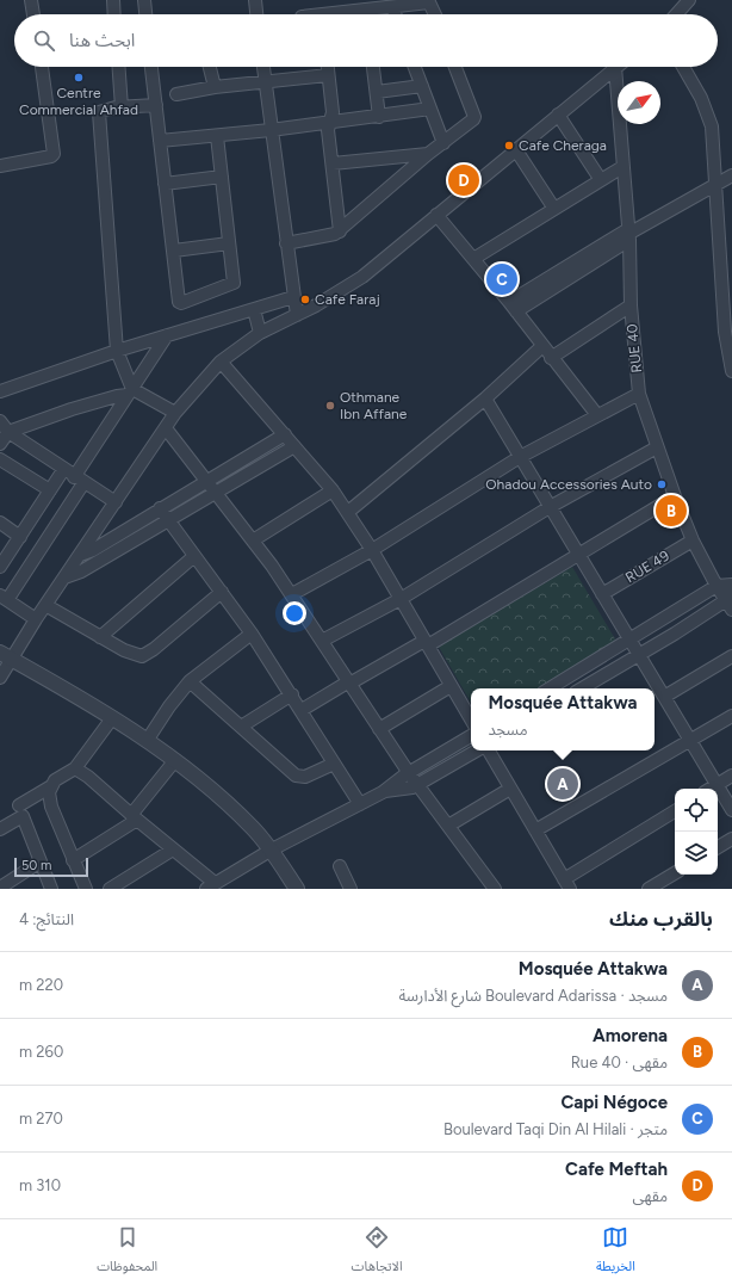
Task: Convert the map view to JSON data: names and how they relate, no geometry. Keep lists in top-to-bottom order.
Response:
{
  "streets": {
    "street": ["RUE 40", "RUE 49"]
  },
  "crossings": [
    ["RUE 40", "RUE 49"]
  ],
  "places": [
    "Centre Commercial Ahfad",
    "Cafe Cheraga",
    "Cafe Faraj",
    "Othmane Ibn Affane",
    "Ohadou Accessories Auto"
  ],
  "scale_bar": "50 m",
  "north": "top right",
  "page": {
    "search": "ابحث هنا",
    "pins": [
      "D",
      "C",
      "B",
      "A"
    ],
    "popup": ["Mosquée Attakwa", "مسجد"],
    "scale": "50 m",
    "heading": ["بالقرب منك", "النتائج: 4"],
    "list": [
      {
        "mark": "A",
        "name": "Mosquée Attakwa",
        "note": "مسجد · Boulevard Adarissa شارع الأدارسة",
        "value": "220 m"
      },
      {
        "mark": "B",
        "name": "Amorena",
        "note": "مقهى · Rue 40",
        "value": "260 m"
      },
      {
        "mark": "C",
        "name": "Capi Négoce",
        "note": "متجر · Boulevard Taqi Din Al Hilali",
        "value": "270 m"
      },
      {
        "mark": "D",
        "name": "Cafe Meftah",
        "note": "مقهى",
        "value": "310 m"
      }
    ],
    "nav": ["الخريطة", "الاتجاهات", "المحفوظات"]
  }
}
